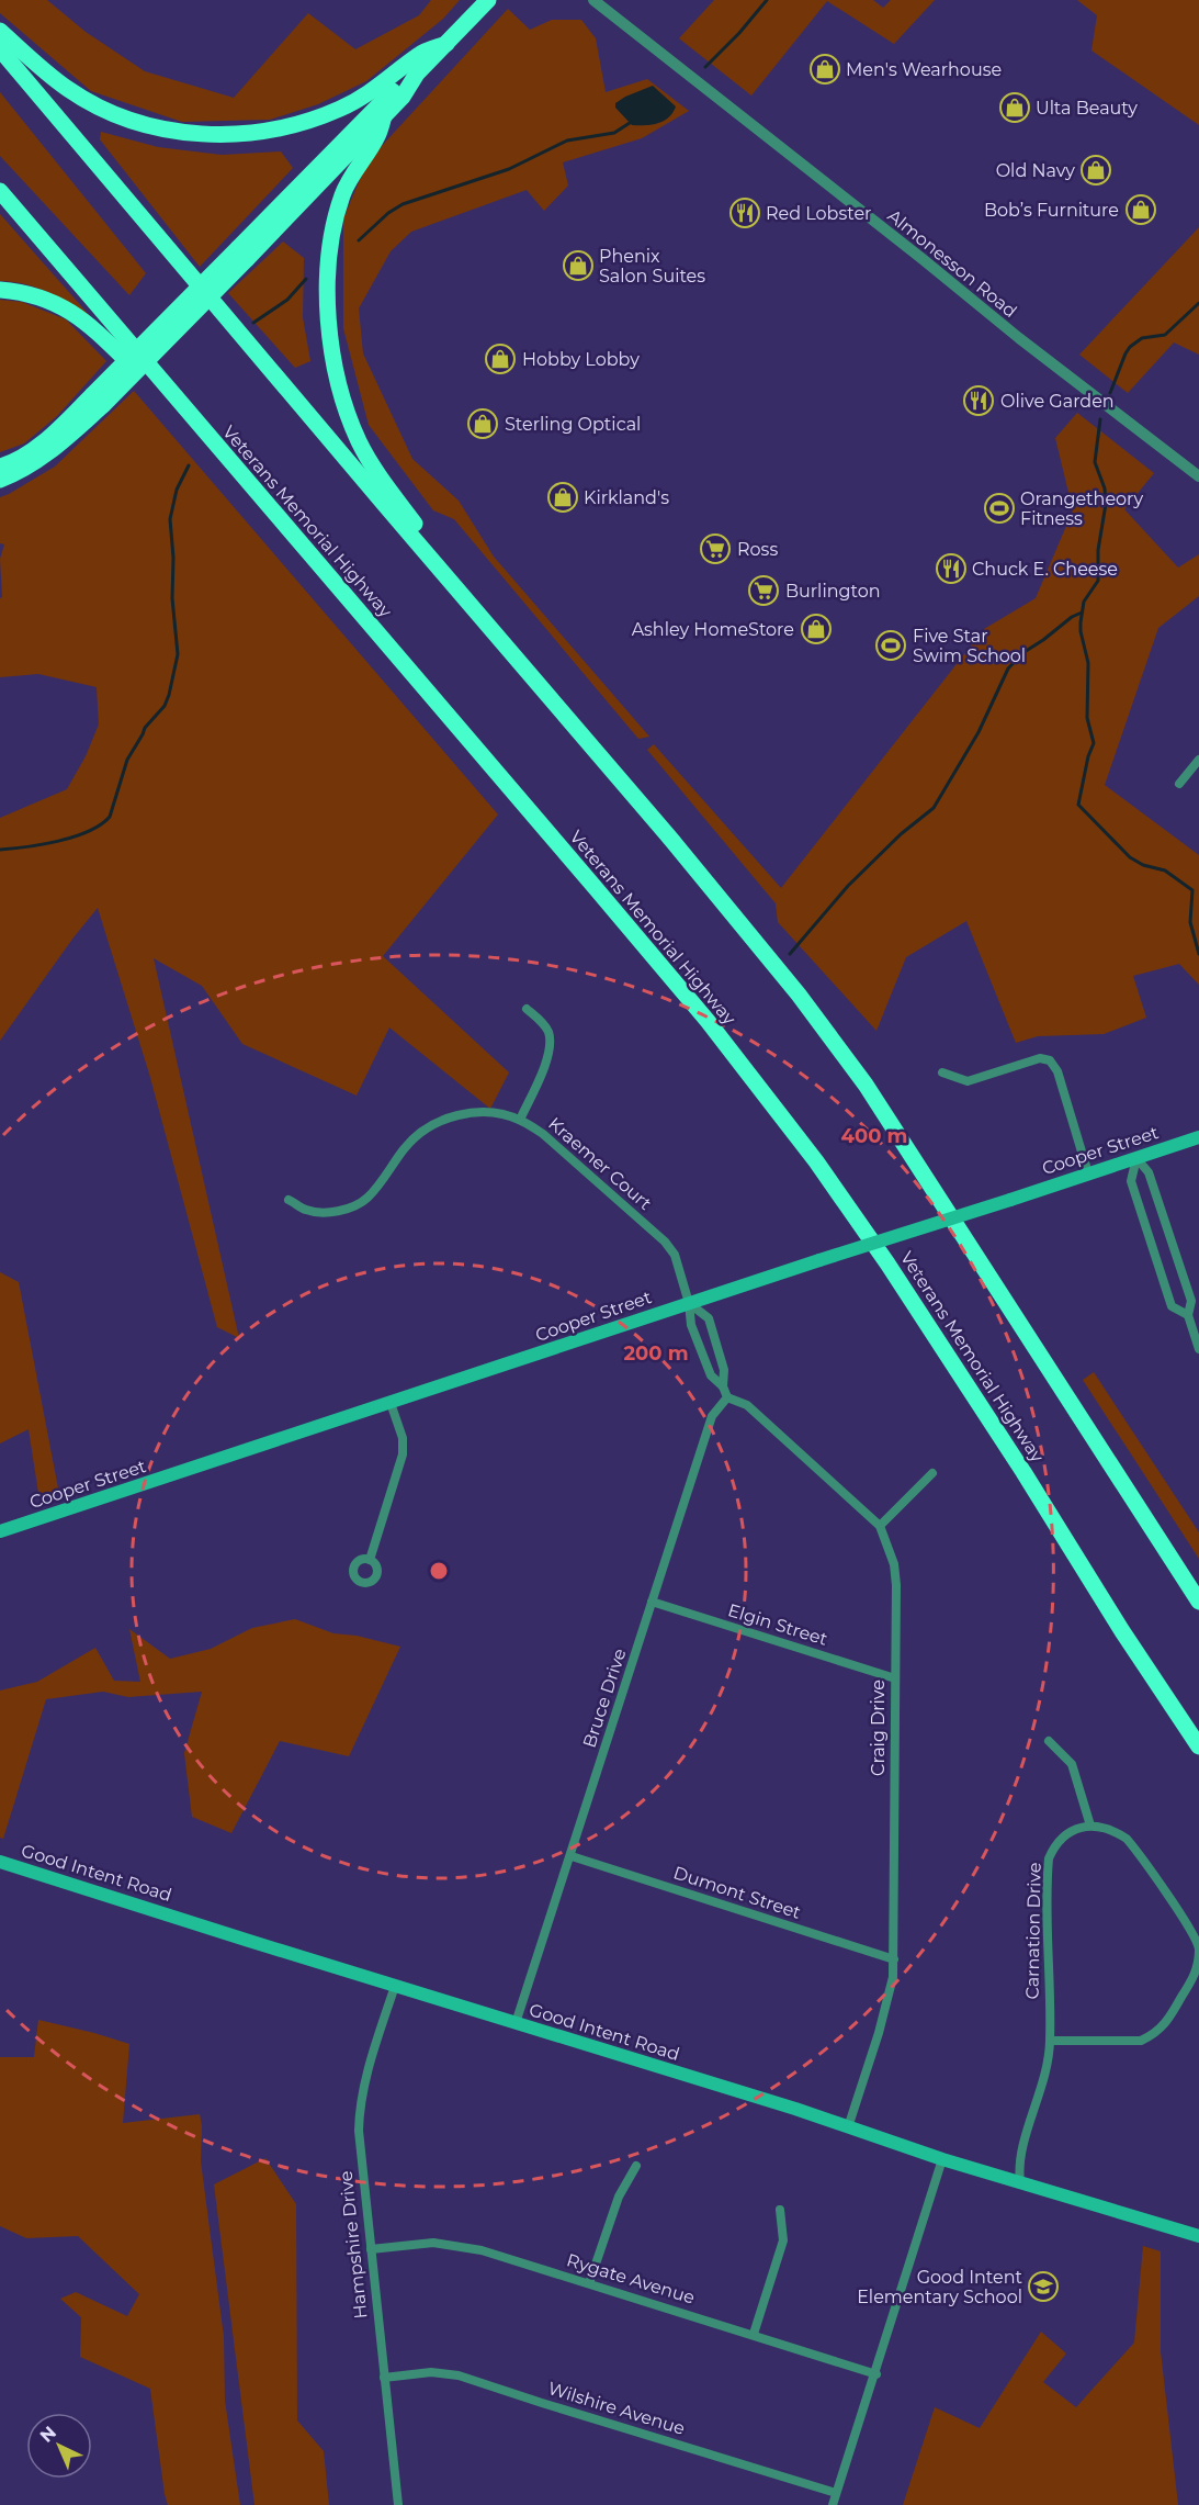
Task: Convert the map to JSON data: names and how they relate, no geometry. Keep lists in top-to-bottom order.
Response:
{
  "streets": {
    "highway": ["Veterans Memorial Highway"],
    "main road": ["Cooper Street", "Good Intent Road"],
    "street": [
      "Almonesson Road",
      "Kraemer Court",
      "Elgin Street",
      "Bruce Drive",
      "Craig Drive",
      "Dumont Street",
      "Carnation Drive",
      "Hampshire Drive",
      "Rygate Avenue",
      "Wilshire Avenue"
    ]
  },
  "crossings": [
    ["Cooper Street", "Kraemer Court"],
    ["Elgin Street", "Bruce Drive"],
    ["Elgin Street", "Craig Drive"],
    ["Bruce Drive", "Craig Drive"],
    ["Bruce Drive", "Good Intent Road"],
    ["Bruce Drive", "Dumont Street"],
    ["Craig Drive", "Good Intent Road"],
    ["Craig Drive", "Dumont Street"],
    ["Good Intent Road", "Carnation Drive"],
    ["Good Intent Road", "Hampshire Drive"],
    ["Hampshire Drive", "Rygate Avenue"],
    ["Hampshire Drive", "Wilshire Avenue"]
  ],
  "places": {
    "shop": [
      "Men's Wearhouse",
      "Ulta Beauty",
      "Old Navy",
      "Bob’s Furniture",
      "Phenix Salon Suites",
      "Hobby Lobby",
      "Sterling Optical",
      "Kirkland's",
      "Ashley HomeStore"
    ],
    "restaurant": ["Red Lobster", "Olive Garden", "Chuck E. Cheese"],
    "sports": ["Orangetheory Fitness", "Five Star Swim School"],
    "supermarket": ["Ross", "Burlington"],
    "school or university": ["Good Intent Elementary School"]
  },
  "north": "top left",
  "rings": ["400 m", "200 m"]
}
